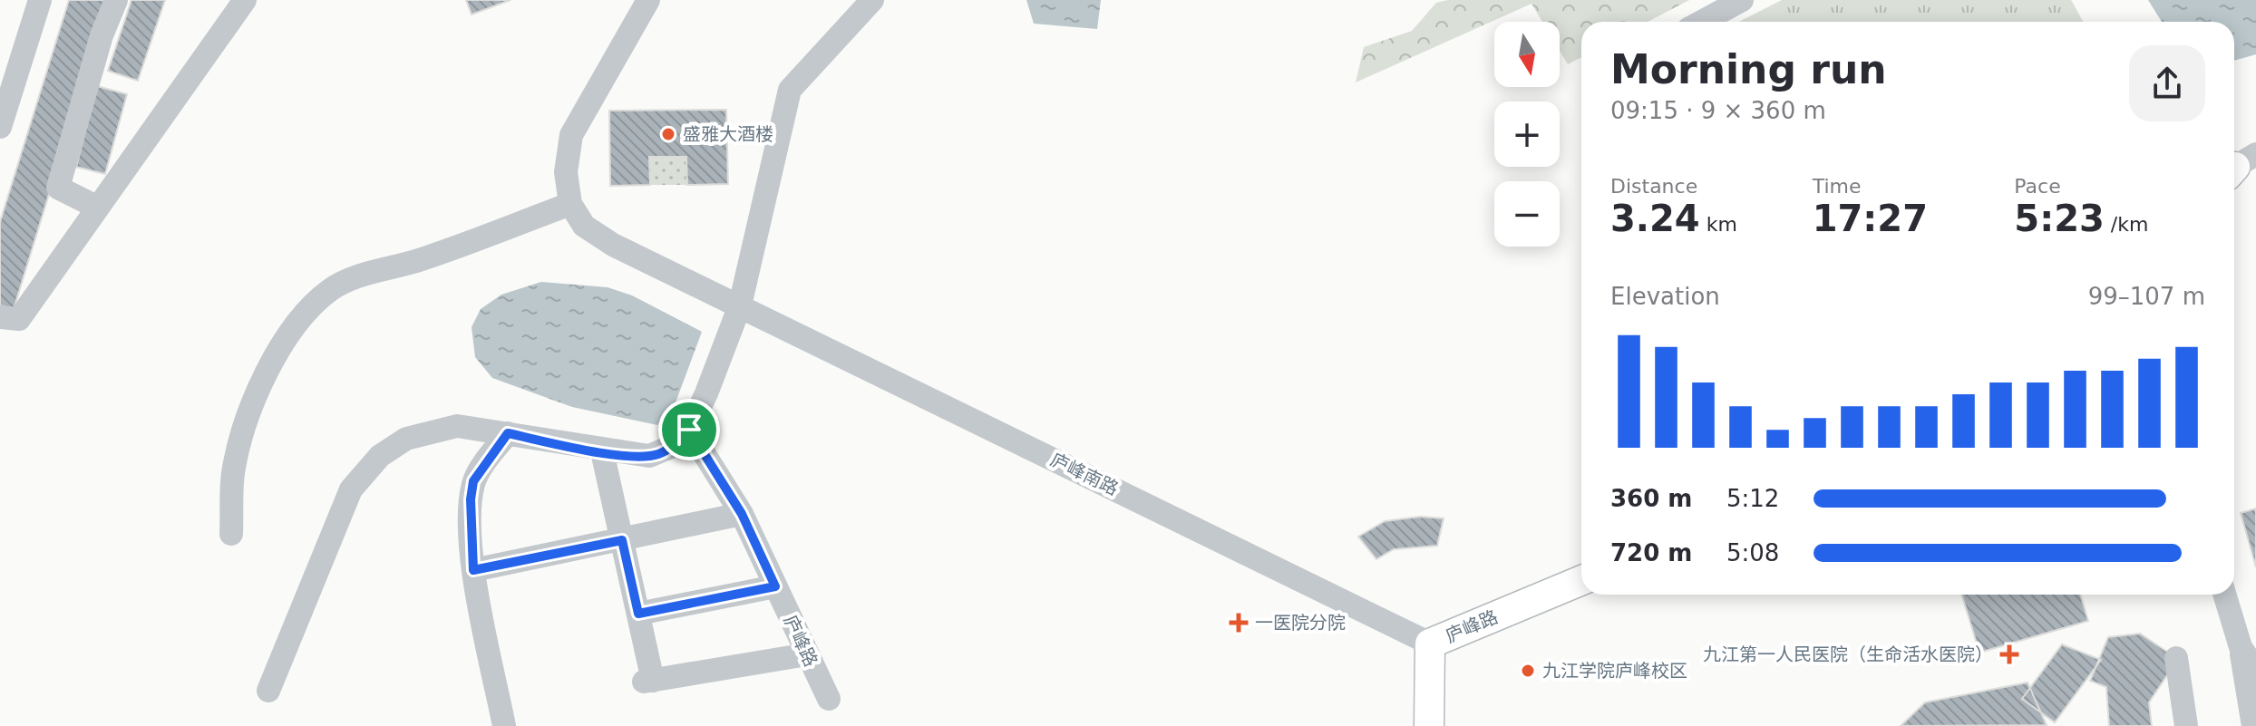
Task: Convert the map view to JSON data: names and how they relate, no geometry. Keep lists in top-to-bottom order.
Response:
{
  "streets": {
    "main road": ["庐峰路"],
    "street": ["庐峰南路"]
  },
  "crossings": [
    ["庐峰南路", "庐峰路"]
  ],
  "places": {
    "other": ["盛雅大酒楼", "九江学院庐峰校区"],
    "health": ["一医院分院", "九江第一人民医院（生命活水医院）"]
  },
  "north": "bottom",
  "page": {
    "map_buttons": ["+", "−"],
    "heading": ["Morning run", "09:15 · 9 × 360 m"],
    "stats": [
      ["Distance", "3.24 km"],
      ["Time", "17:27"],
      ["Pace", "5:23 /km"]
    ],
    "chart": ["Elevation", "99–107 m"],
    "list": [
      {
        "name": "360 m",
        "note": "5:12"
      },
      {
        "name": "720 m",
        "note": "5:08"
      }
    ]
  }
}
